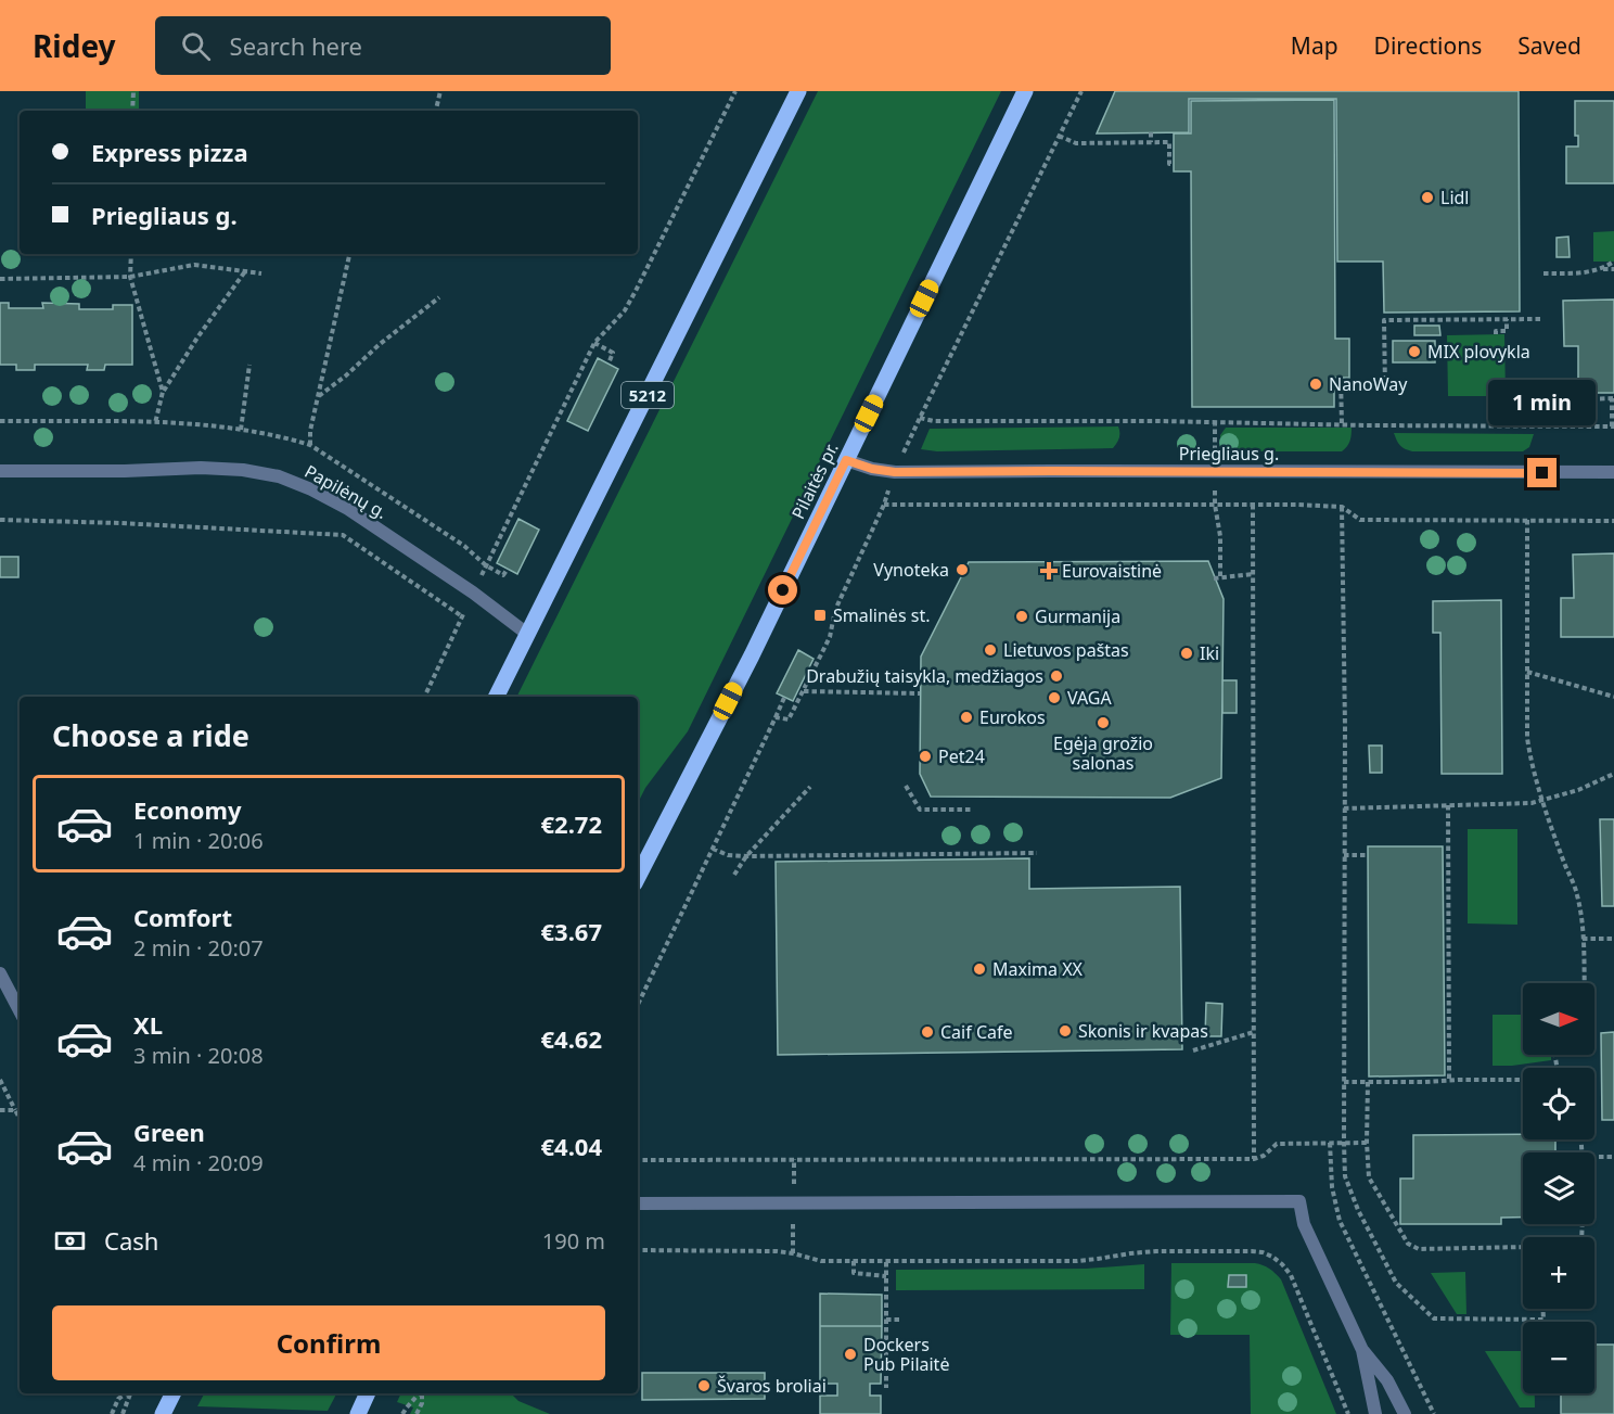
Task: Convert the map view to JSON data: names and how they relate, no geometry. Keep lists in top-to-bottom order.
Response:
{
  "streets": {
    "main road": ["5212", "Pilaitės pr."],
    "street": ["Priegliaus g.", "Papilėnų g."]
  },
  "crossings": [
    ["5212", "Papilėnų g."],
    ["Priegliaus g.", "Pilaitės pr."]
  ],
  "places": {
    "other": [
      "Lidl",
      "MIX plovykla",
      "NanoWay",
      "Vynoteka",
      "Gurmanija",
      "Lietuvos paštas",
      "Iki",
      "Drabužių taisykla, medžiagos",
      "VAGA",
      "Eurokos",
      "Egėja grožio salonas",
      "Pet24",
      "Maxima XX",
      "Skonis ir kvapas",
      "Caif Cafe",
      "Dockers Pub Pilaitė",
      "Švaros broliai"
    ],
    "health": ["Eurovaistinė"],
    "transit": ["Smalinės st."]
  },
  "north": "right",
  "page": {
    "header": "Ridey",
    "search": "Search here",
    "nav": ["Map", "Directions", "Saved"],
    "banner": ["Express pizza", "Priegliaus g."],
    "bubble": "1 min",
    "heading": "Choose a ride",
    "list": [
      {
        "name": "Economy",
        "note": "1 min · 20:06",
        "value": "€2.72"
      },
      {
        "name": "Comfort",
        "note": "2 min · 20:07",
        "value": "€3.67"
      },
      {
        "name": "XL",
        "note": "3 min · 20:08",
        "value": "€4.62"
      },
      {
        "name": "Green",
        "note": "4 min · 20:09",
        "value": "€4.04"
      }
    ],
    "map_buttons": ["+", "−"],
    "pay": ["Cash", "190 m"],
    "buttons": "Confirm"
  }
}
